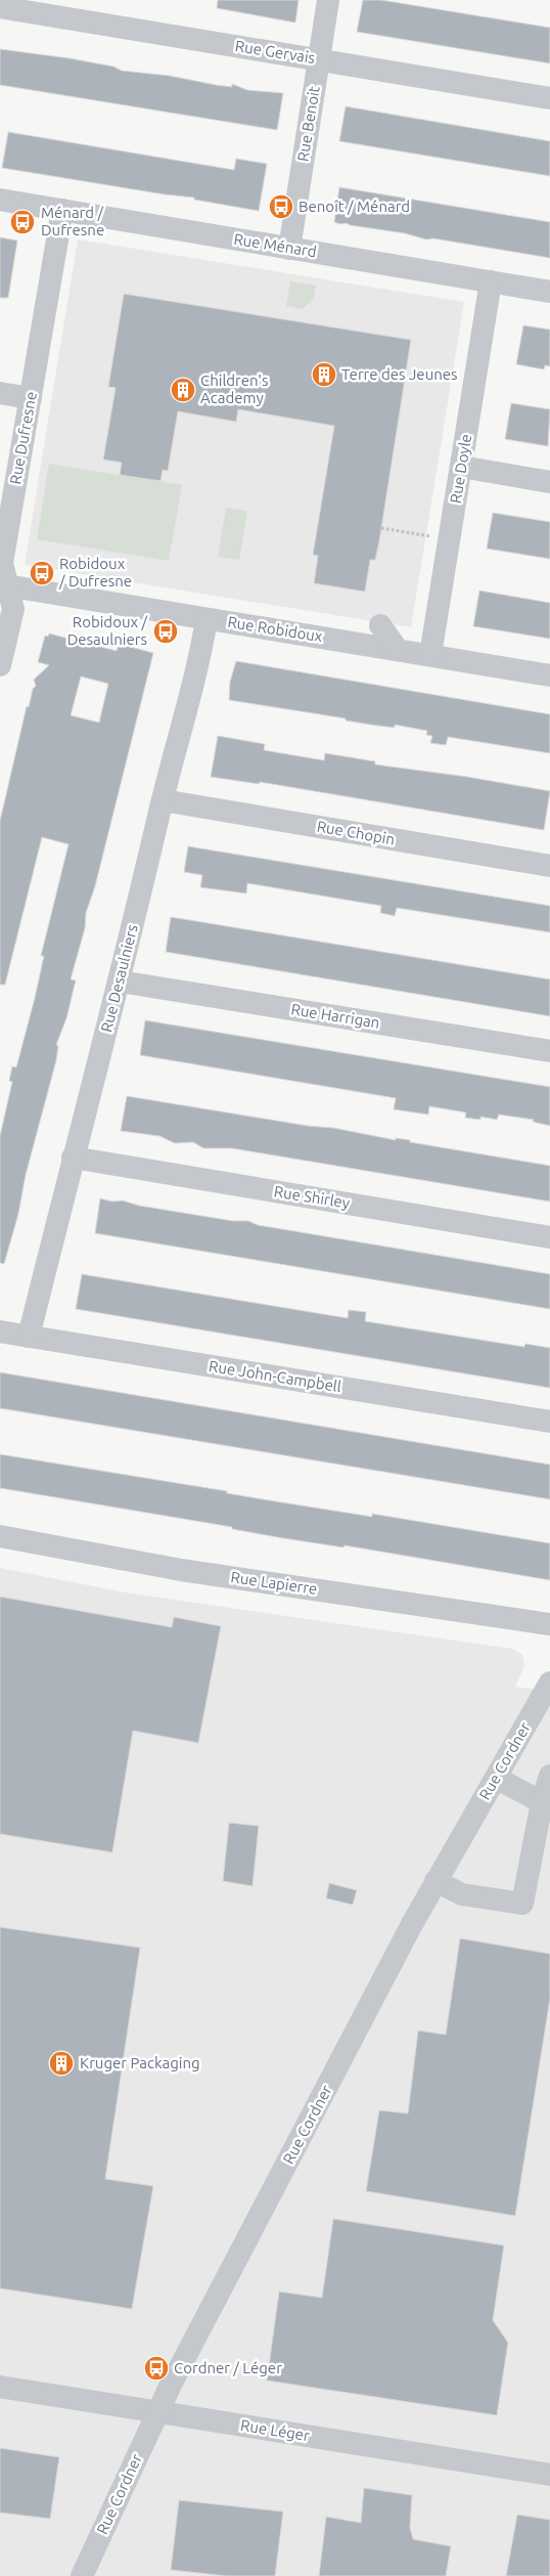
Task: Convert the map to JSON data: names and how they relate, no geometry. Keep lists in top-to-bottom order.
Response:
{
  "streets": {
    "street": [
      "Rue Gervais",
      "Rue Benoit",
      "Rue Ménard",
      "Rue Dufresne",
      "Rue Doyle",
      "Rue Robidoux",
      "Rue Chopin",
      "Rue Desaulniers",
      "Rue Harrigan",
      "Rue Shirley",
      "Rue John-Campbell",
      "Rue Lapierre",
      "Rue Cordner",
      "Rue Léger"
    ]
  },
  "crossings": [
    ["Rue Gervais", "Rue Benoit"],
    ["Rue Benoit", "Rue Ménard"],
    ["Rue Ménard", "Rue Dufresne"],
    ["Rue Ménard", "Rue Doyle"],
    ["Rue Dufresne", "Rue Robidoux"],
    ["Rue Doyle", "Rue Robidoux"],
    ["Rue Robidoux", "Rue Desaulniers"],
    ["Rue Chopin", "Rue Desaulniers"],
    ["Rue Desaulniers", "Rue Harrigan"],
    ["Rue Desaulniers", "Rue Shirley"],
    ["Rue Desaulniers", "Rue John-Campbell"],
    ["Rue Cordner", "Rue Léger"]
  ],
  "places": {
    "bus stop": [
      "Benoît / Ménard",
      "Ménard / Dufresne",
      "Robidoux / Dufresne",
      "Robidoux / Desaulniers",
      "Cordner / Léger"
    ],
    "building": ["Terre des Jeunes", "Children's Academy", "Kruger Packaging"]
  }
}
